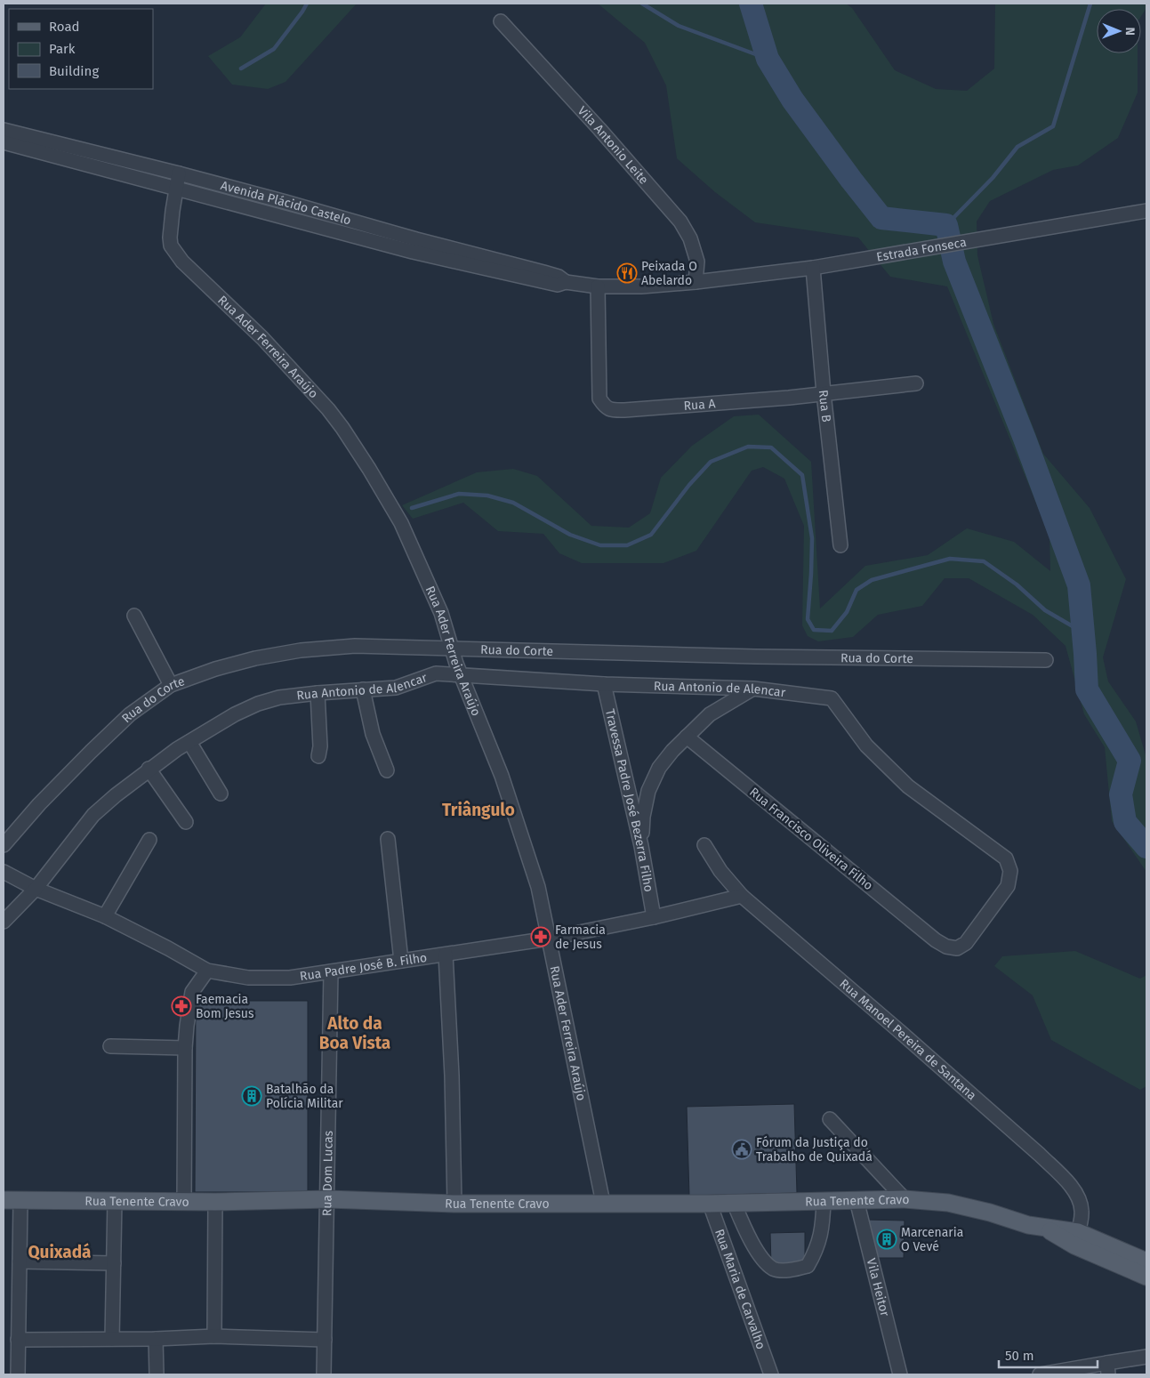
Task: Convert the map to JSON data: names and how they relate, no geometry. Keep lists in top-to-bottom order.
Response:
{
  "streets": {
    "main road": ["Rua Tenente Cravo"],
    "street": [
      "Vila Antonio Leite",
      "Avenida Plácido Castelo",
      "Estrada Fonseca",
      "Rua Ader Ferreira Araújo",
      "Rua A",
      "Rua B",
      "Rua do Corte",
      "Rua Antonio de Alencar",
      "Travessa Padre José Bezerra Filho",
      "Rua Francisco Oliveira Filho",
      "Rua Padre José B. Filho",
      "Rua Manoel Pereira de Santana",
      "Rua Dom Lucas",
      "Vila Heitor",
      "Rua Maria de Carvalho"
    ]
  },
  "crossings": [
    ["Vila Antonio Leite", "Avenida Plácido Castelo"],
    ["Vila Antonio Leite", "Estrada Fonseca"],
    ["Avenida Plácido Castelo", "Estrada Fonseca"],
    ["Avenida Plácido Castelo", "Rua Ader Ferreira Araújo"],
    ["Avenida Plácido Castelo", "Rua A"],
    ["Estrada Fonseca", "Rua B"],
    ["Rua Ader Ferreira Araújo", "Rua do Corte"],
    ["Rua Ader Ferreira Araújo", "Rua Antonio de Alencar"],
    ["Rua Ader Ferreira Araújo", "Rua Padre José B. Filho"],
    ["Rua Ader Ferreira Araújo", "Rua Tenente Cravo"],
    ["Rua A", "Rua B"],
    ["Rua Antonio de Alencar", "Travessa Padre José Bezerra Filho"],
    ["Rua Antonio de Alencar", "Rua Francisco Oliveira Filho"],
    ["Rua Antonio de Alencar", "Rua Padre José B. Filho"],
    ["Travessa Padre José Bezerra Filho", "Rua Padre José B. Filho"],
    ["Rua Padre José B. Filho", "Rua Manoel Pereira de Santana"],
    ["Rua Padre José B. Filho", "Rua Dom Lucas"],
    ["Rua Manoel Pereira de Santana", "Rua Tenente Cravo"],
    ["Rua Dom Lucas", "Rua Tenente Cravo"],
    ["Rua Tenente Cravo", "Vila Heitor"],
    ["Rua Tenente Cravo", "Rua Maria de Carvalho"]
  ],
  "districts": ["Triângulo", "Alto da Boa Vista", "Quixadá"],
  "places": {
    "restaurant": ["Peixada O Abelardo"],
    "pharmacy": ["Farmacia de Jesus", "Faemacia Bom Jesus"],
    "building": ["Batalhão da Polícia Militar", "Marcenaria O Vevé"],
    "public building": ["Fórum da Justiça do Trabalho de Quixadá"]
  },
  "legend": ["Road", "Park", "Building"],
  "scale_bar": "50 m",
  "north": "right"
}
